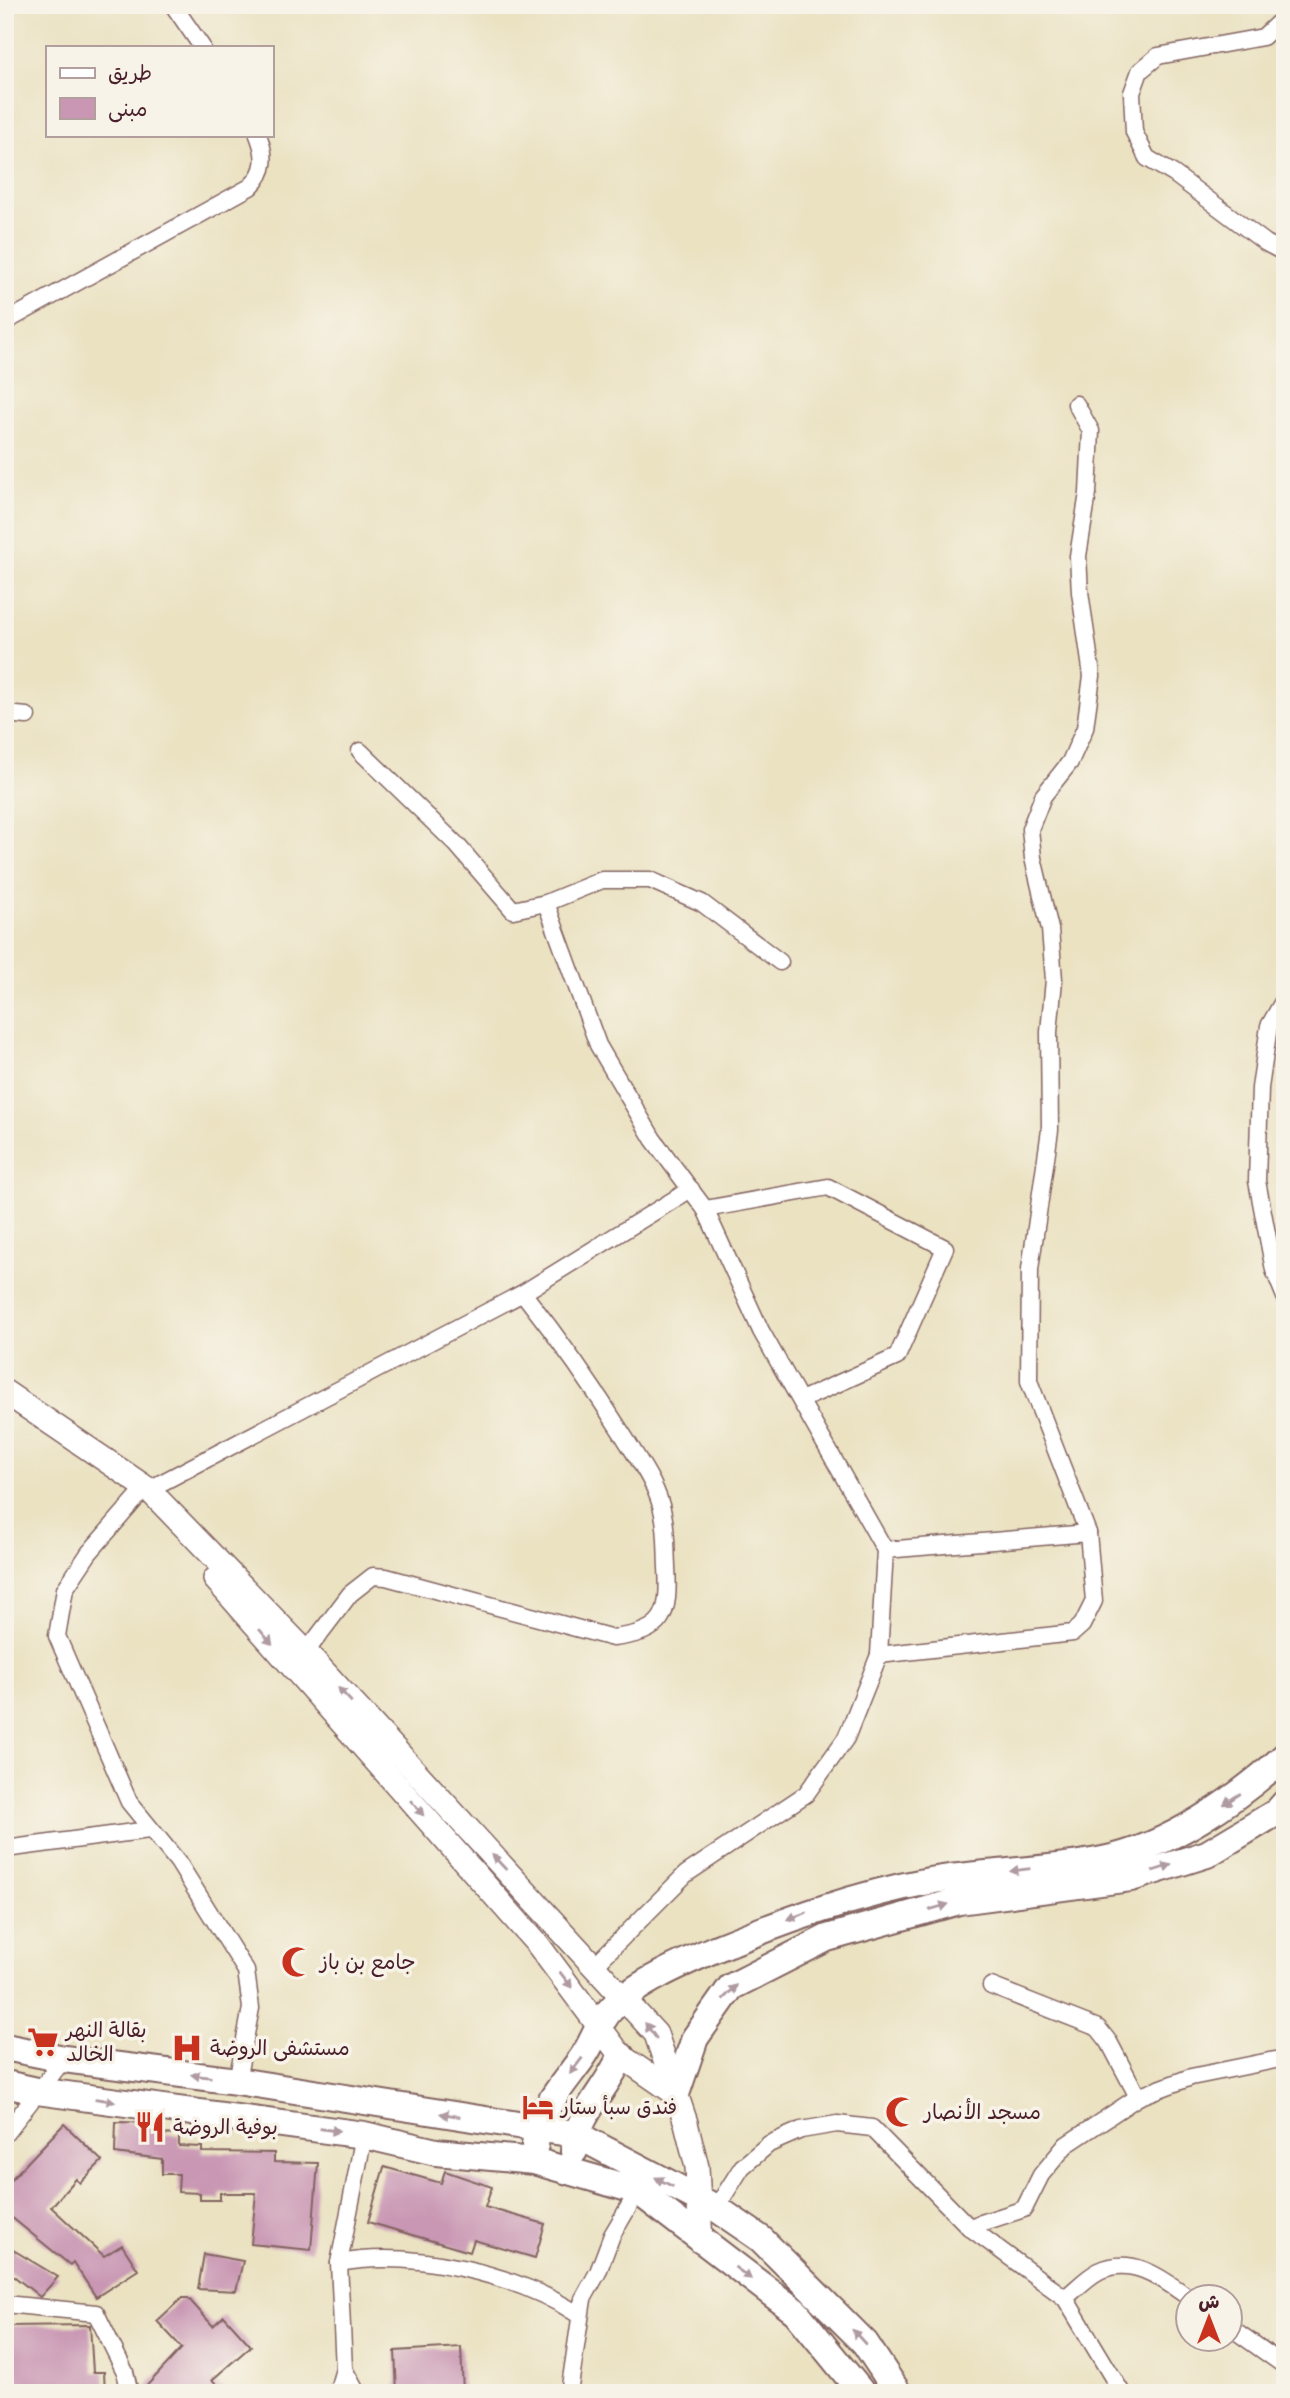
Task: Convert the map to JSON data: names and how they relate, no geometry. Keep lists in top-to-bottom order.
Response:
{
  "places": {
    "mosque": ["جامع بن باز", "مسجد الأنصار"],
    "supermarket": ["بقالة النهر الخالد"],
    "hospital": ["مستشفى الروضة"],
    "hotel": ["فندق سبأ ستار"],
    "restaurant": ["بوفية الروضة"]
  },
  "legend": ["طريق", "مبنى"],
  "north": "top"
}
